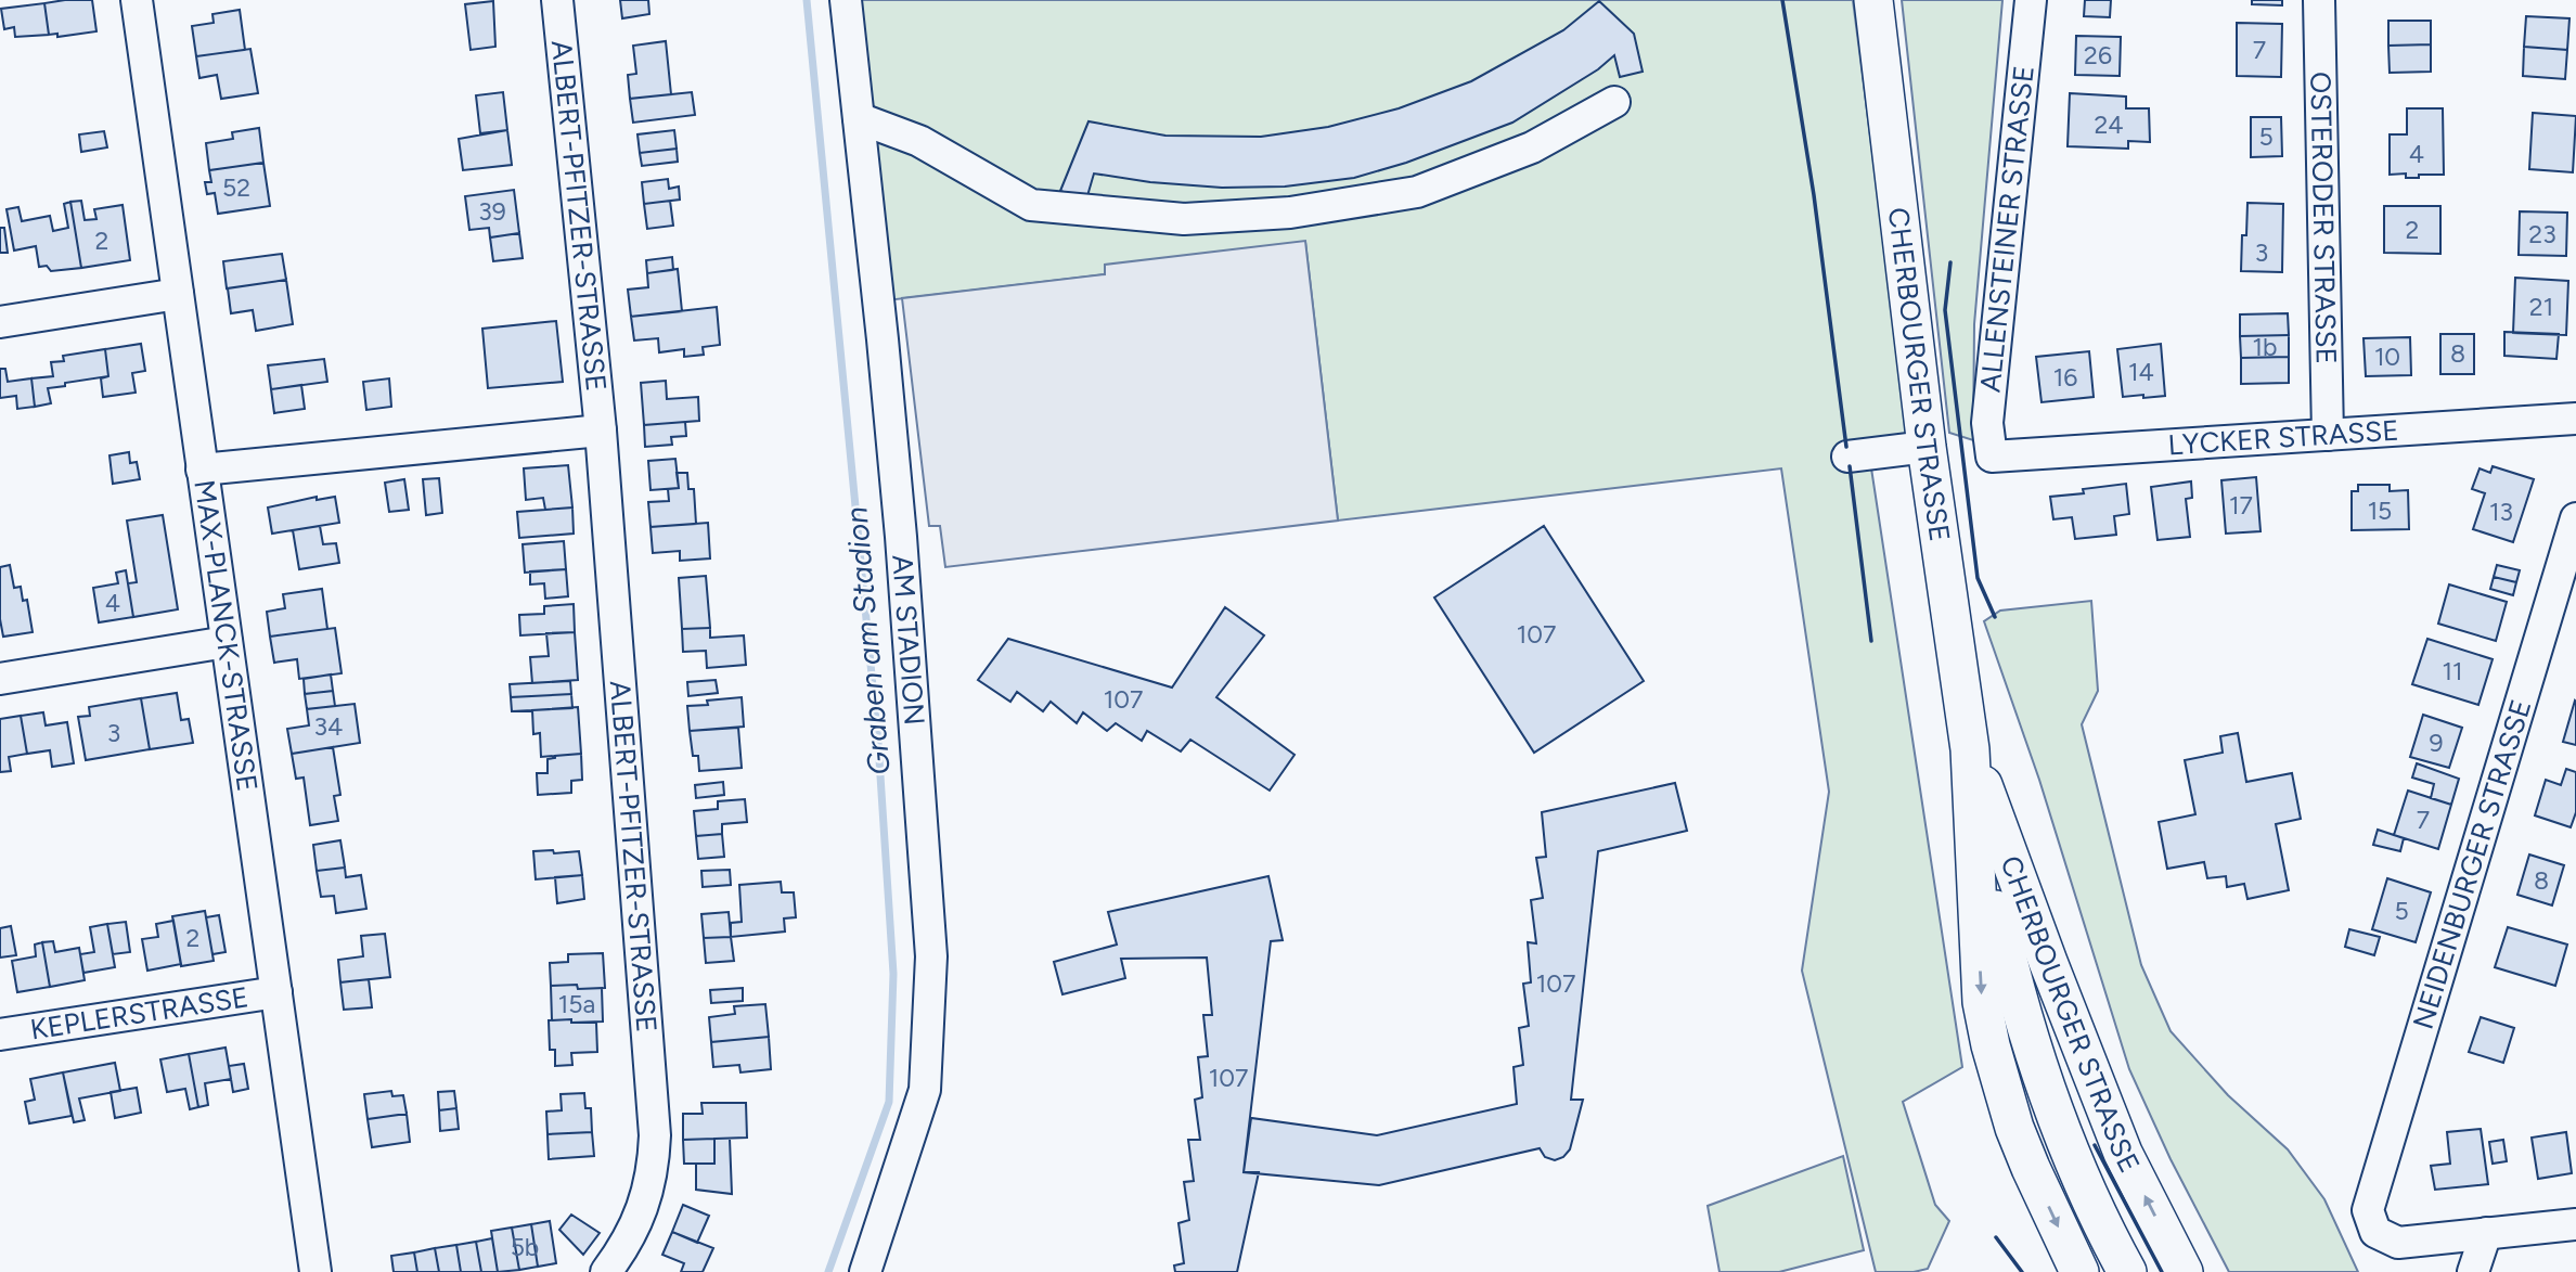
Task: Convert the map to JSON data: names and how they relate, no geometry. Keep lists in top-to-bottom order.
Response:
{
  "streets": {
    "main road": ["CHERBOURGER STRASSE"],
    "street": [
      "ALBERT-PFITZER-STRASSE",
      "OSTERODER STRASSE",
      "ALLENSTEINER STRASSE",
      "LYCKER STRASSE",
      "MAX-PLANCK-STRASSE",
      "AM STADION",
      "NEIDENBURGER STRASSE",
      "KEPLERSTRASSE"
    ]
  },
  "crossings": [
    ["ALBERT-PFITZER-STRASSE", "MAX-PLANCK-STRASSE"],
    ["OSTERODER STRASSE", "LYCKER STRASSE"],
    ["ALLENSTEINER STRASSE", "LYCKER STRASSE"],
    ["MAX-PLANCK-STRASSE", "KEPLERSTRASSE"]
  ],
  "water": ["Graben am Stadion"],
  "house_numbers": [
    "7",
    "26",
    "24",
    "5",
    "4",
    "52",
    "39",
    "2",
    "23",
    "2",
    "3",
    "21",
    "1b",
    "8",
    "10",
    "14",
    "16",
    "17",
    "15",
    "13",
    "4",
    "107",
    "11",
    "107",
    "34",
    "3",
    "9",
    "7",
    "8",
    "5",
    "2",
    "107",
    "15a",
    "107",
    "5b"
  ]
}
